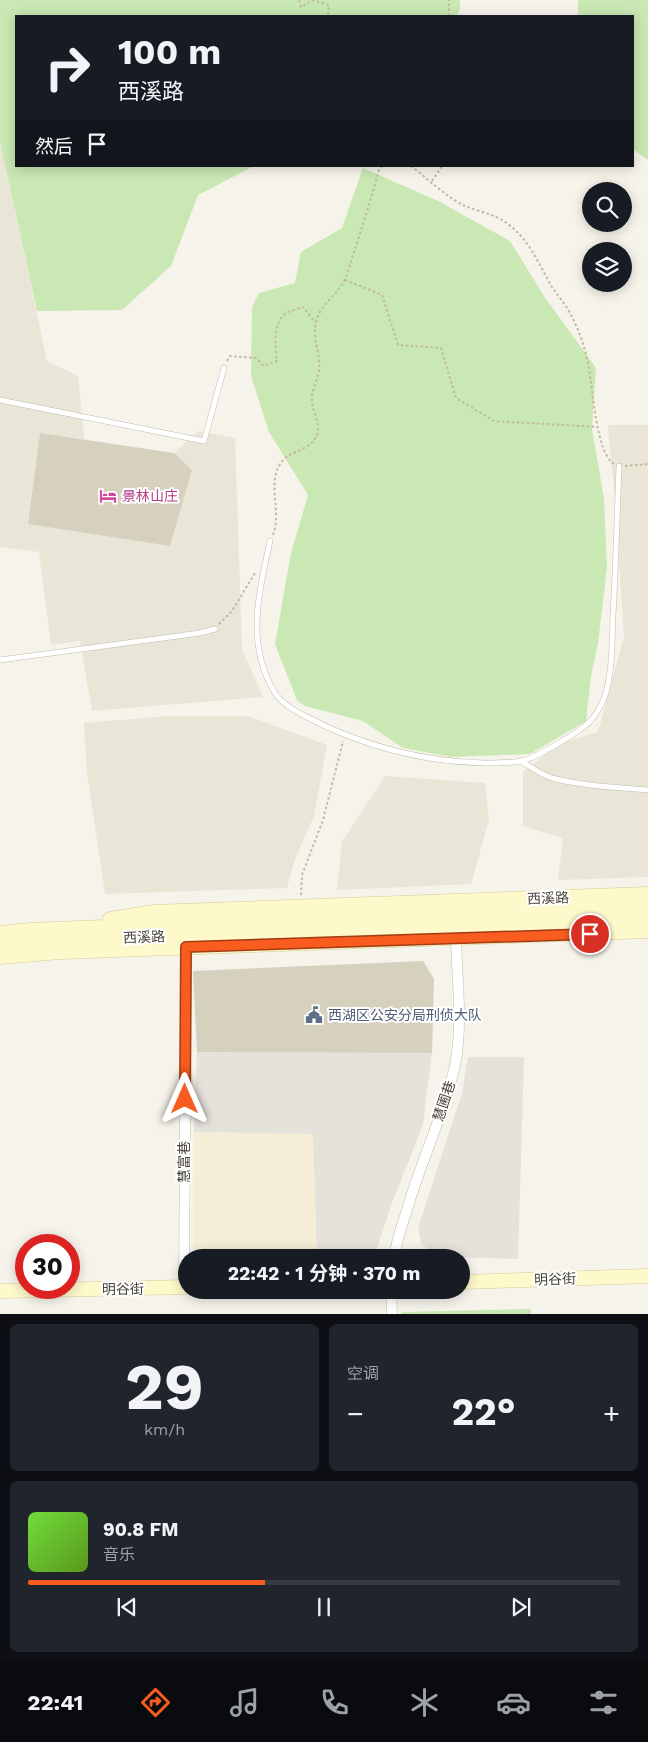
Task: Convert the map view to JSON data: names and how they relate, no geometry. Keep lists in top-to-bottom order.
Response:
{
  "streets": {
    "street": [
      "西溪路",
      "慧圃巷",
      "慧富巷",
      "明谷街"
    ]
  },
  "crossings": [
    ["西溪路", "慧圃巷"],
    ["西溪路", "慧富巷"]
  ],
  "places": {
    "hotel": ["景林山庄"],
    "public building": ["西湖区公安分局刑侦大队"]
  },
  "page": {
    "turn": ["100 m", "西溪路"],
    "then": "然后",
    "limit": "30",
    "trip": "22:42 · 1 分钟 · 370 m",
    "tile": [
      ["29", "km/h"],
      "空调"
    ],
    "heat": ["−", "22°", "+"],
    "song": ["90.8 FM", "音乐"],
    "tabs": "22:41"
  }
}
